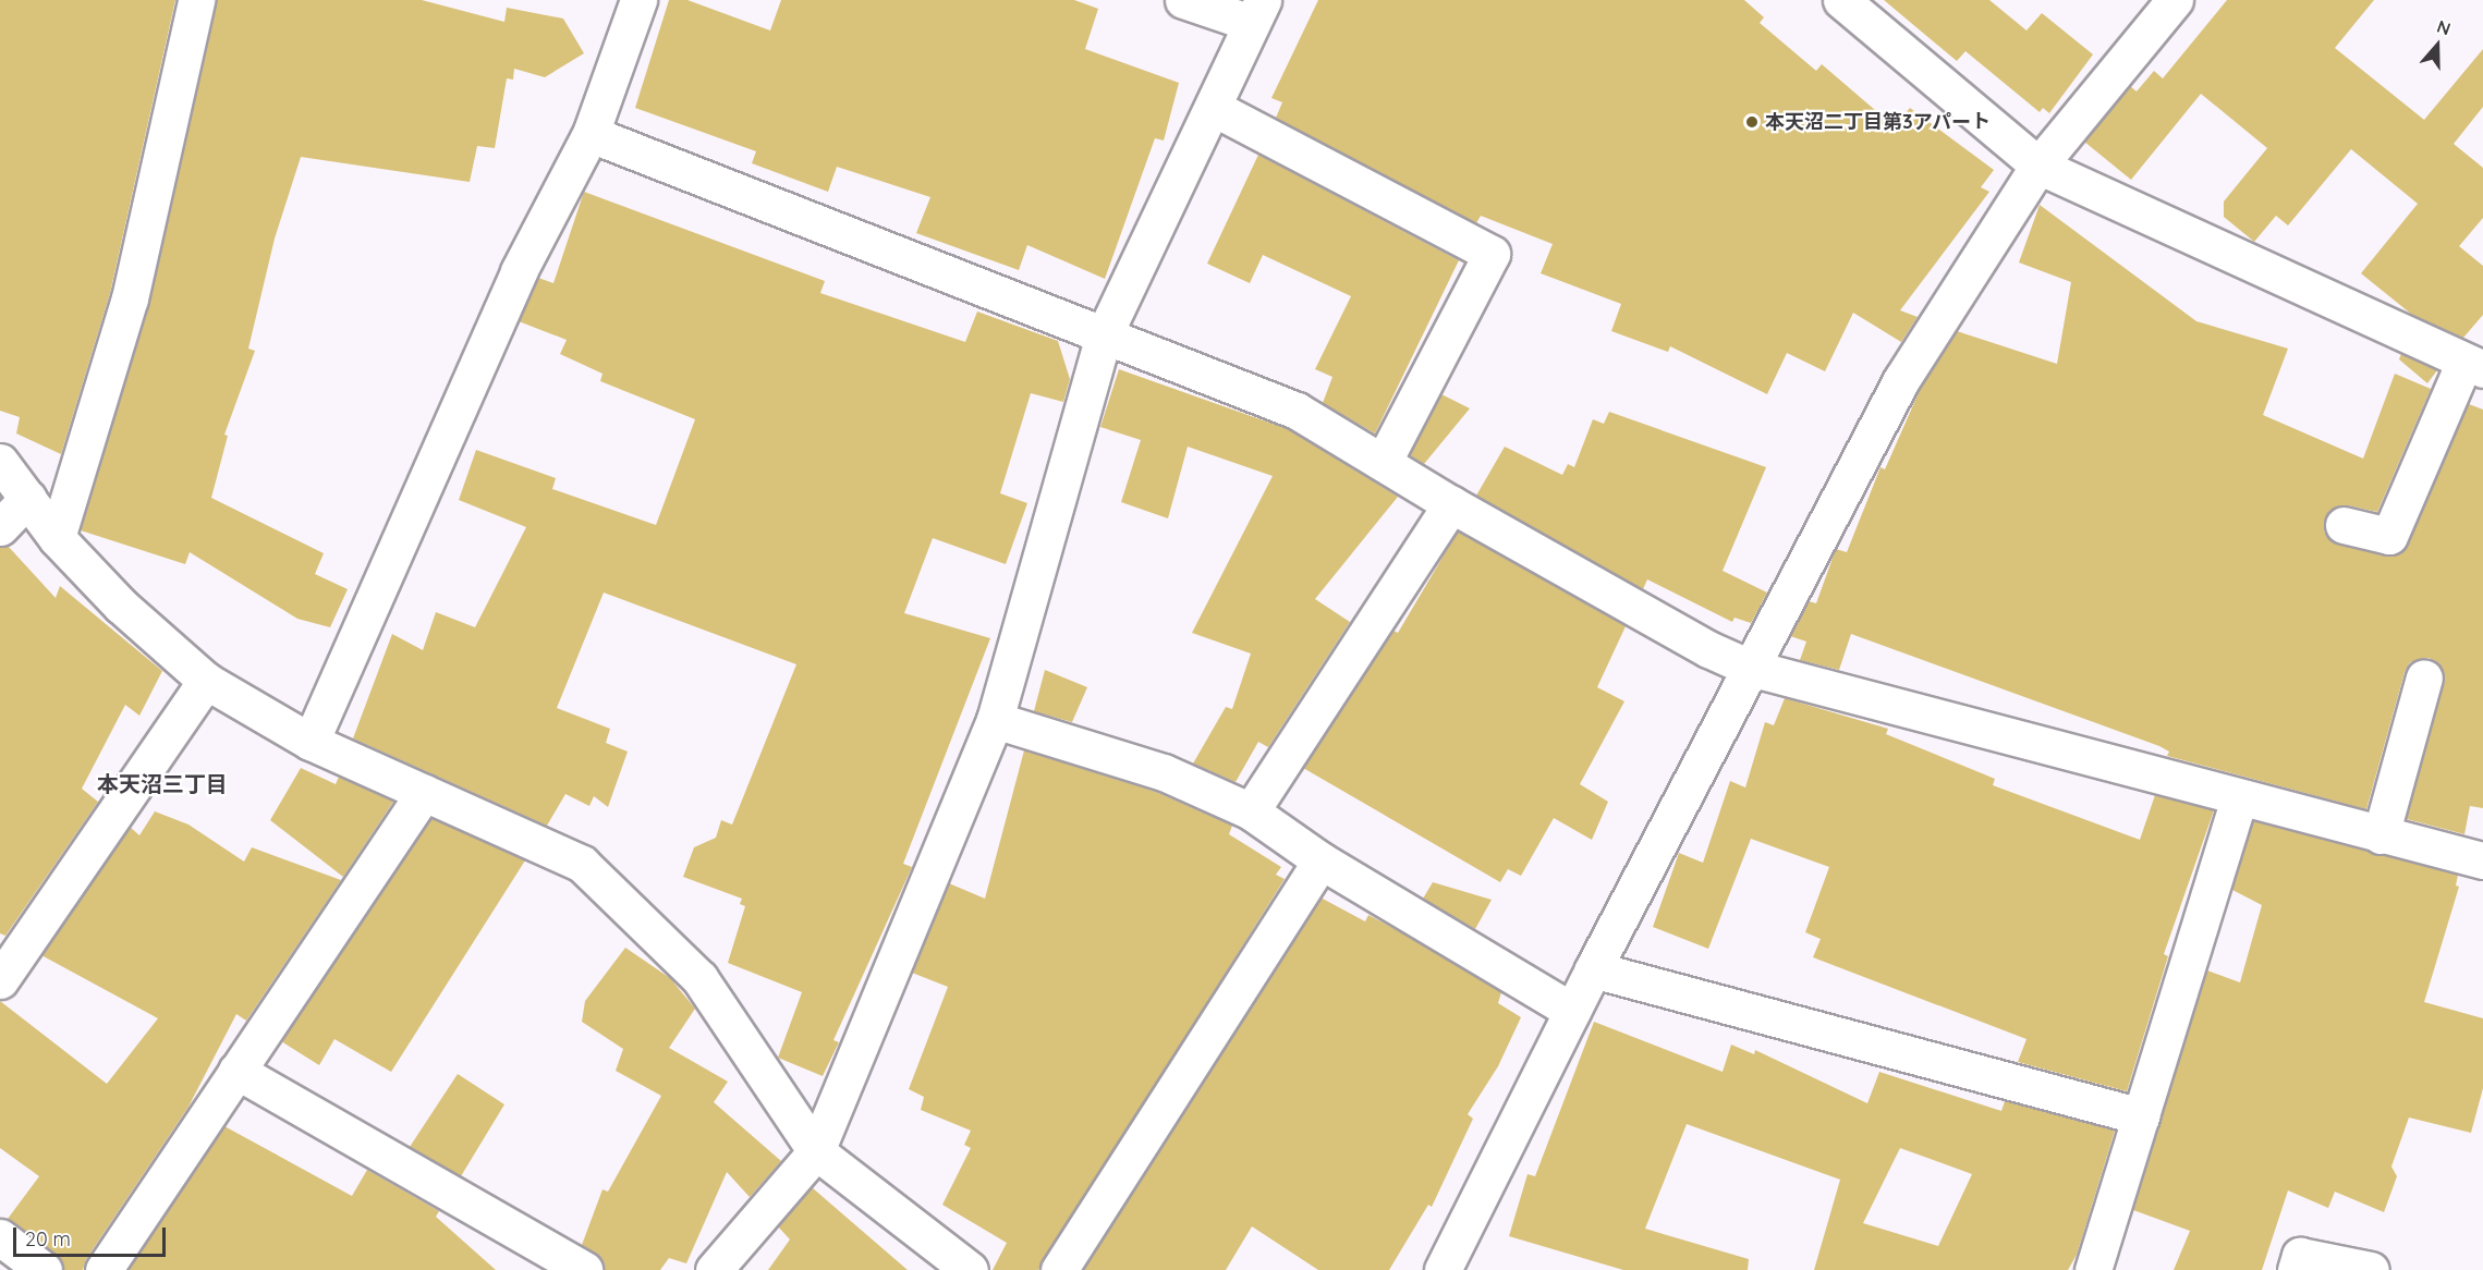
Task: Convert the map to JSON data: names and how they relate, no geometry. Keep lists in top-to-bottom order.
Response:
{
  "districts": ["本天沼三丁目"],
  "places": ["本天沼二丁目第3アパート"],
  "scale_bar": "20 m",
  "north": "top"
}
